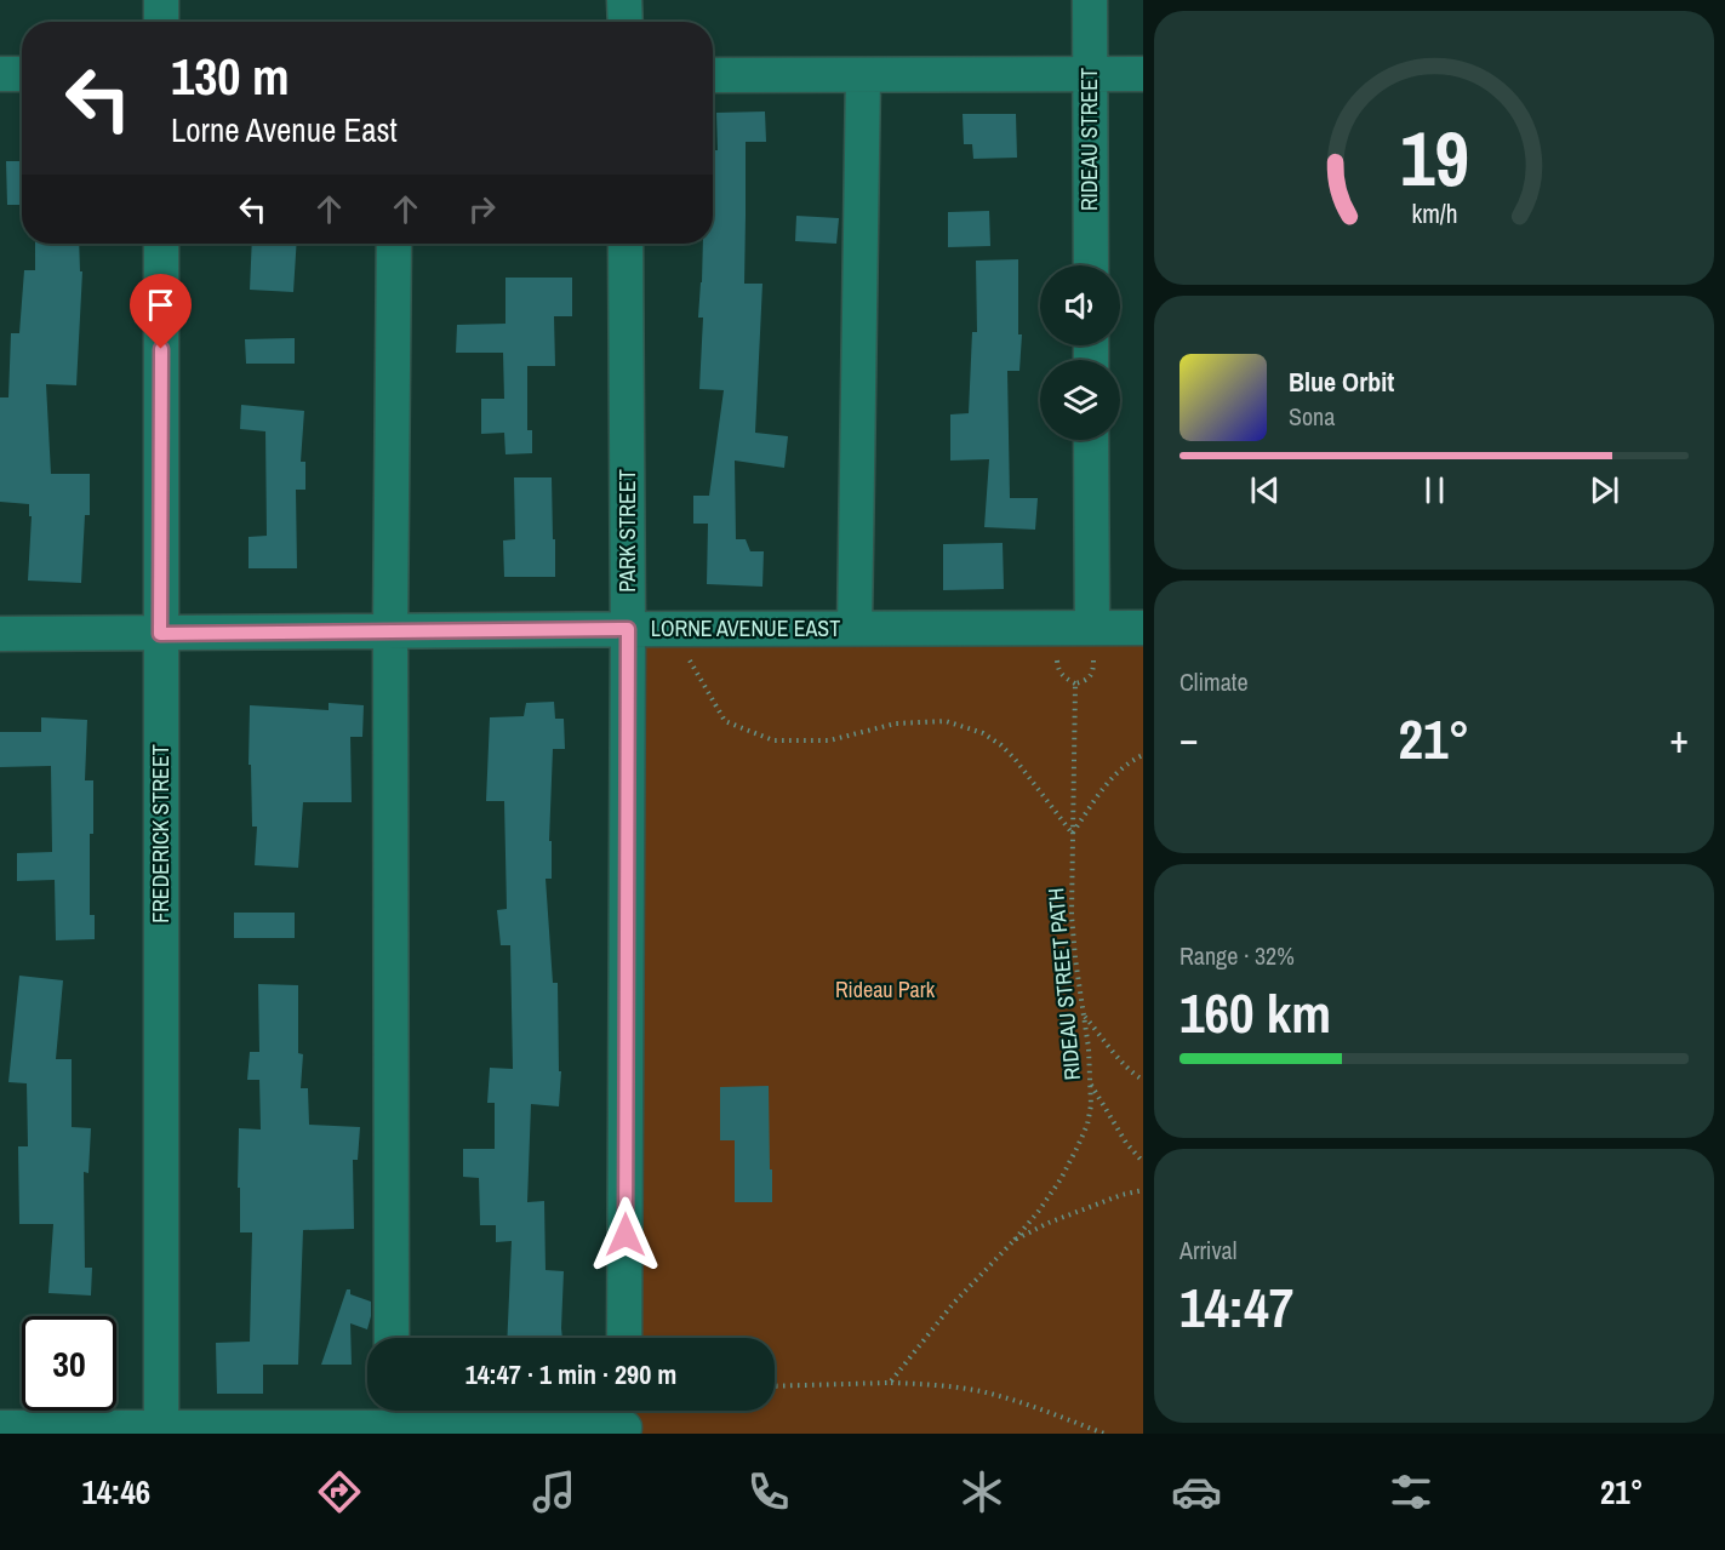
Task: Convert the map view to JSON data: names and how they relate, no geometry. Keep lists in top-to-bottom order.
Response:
{
  "streets": {
    "street": [
      "RIDEAU STREET",
      "PARK STREET",
      "LORNE AVENUE EAST",
      "FREDERICK STREET"
    ],
    "path": ["RIDEAU STREET PATH"]
  },
  "crossings": [
    ["PARK STREET", "LORNE AVENUE EAST"],
    ["LORNE AVENUE EAST", "FREDERICK STREET"],
    ["LORNE AVENUE EAST", "RIDEAU STREET PATH"]
  ],
  "parks": ["Rideau Park"],
  "page": {
    "turn": ["130 m", "Lorne Avenue East"],
    "song": ["Blue Orbit", "Sona"],
    "tile": [
      "Climate",
      ["Range · 32%", "160 km"],
      ["Arrival", "14:47"]
    ],
    "heat": ["−", "21°", "+"],
    "limit": "30",
    "trip": "14:47 · 1 min · 290 m",
    "tabs": ["14:46", "21°"],
    "gauge": ["19", "km/h"]
  }
}
